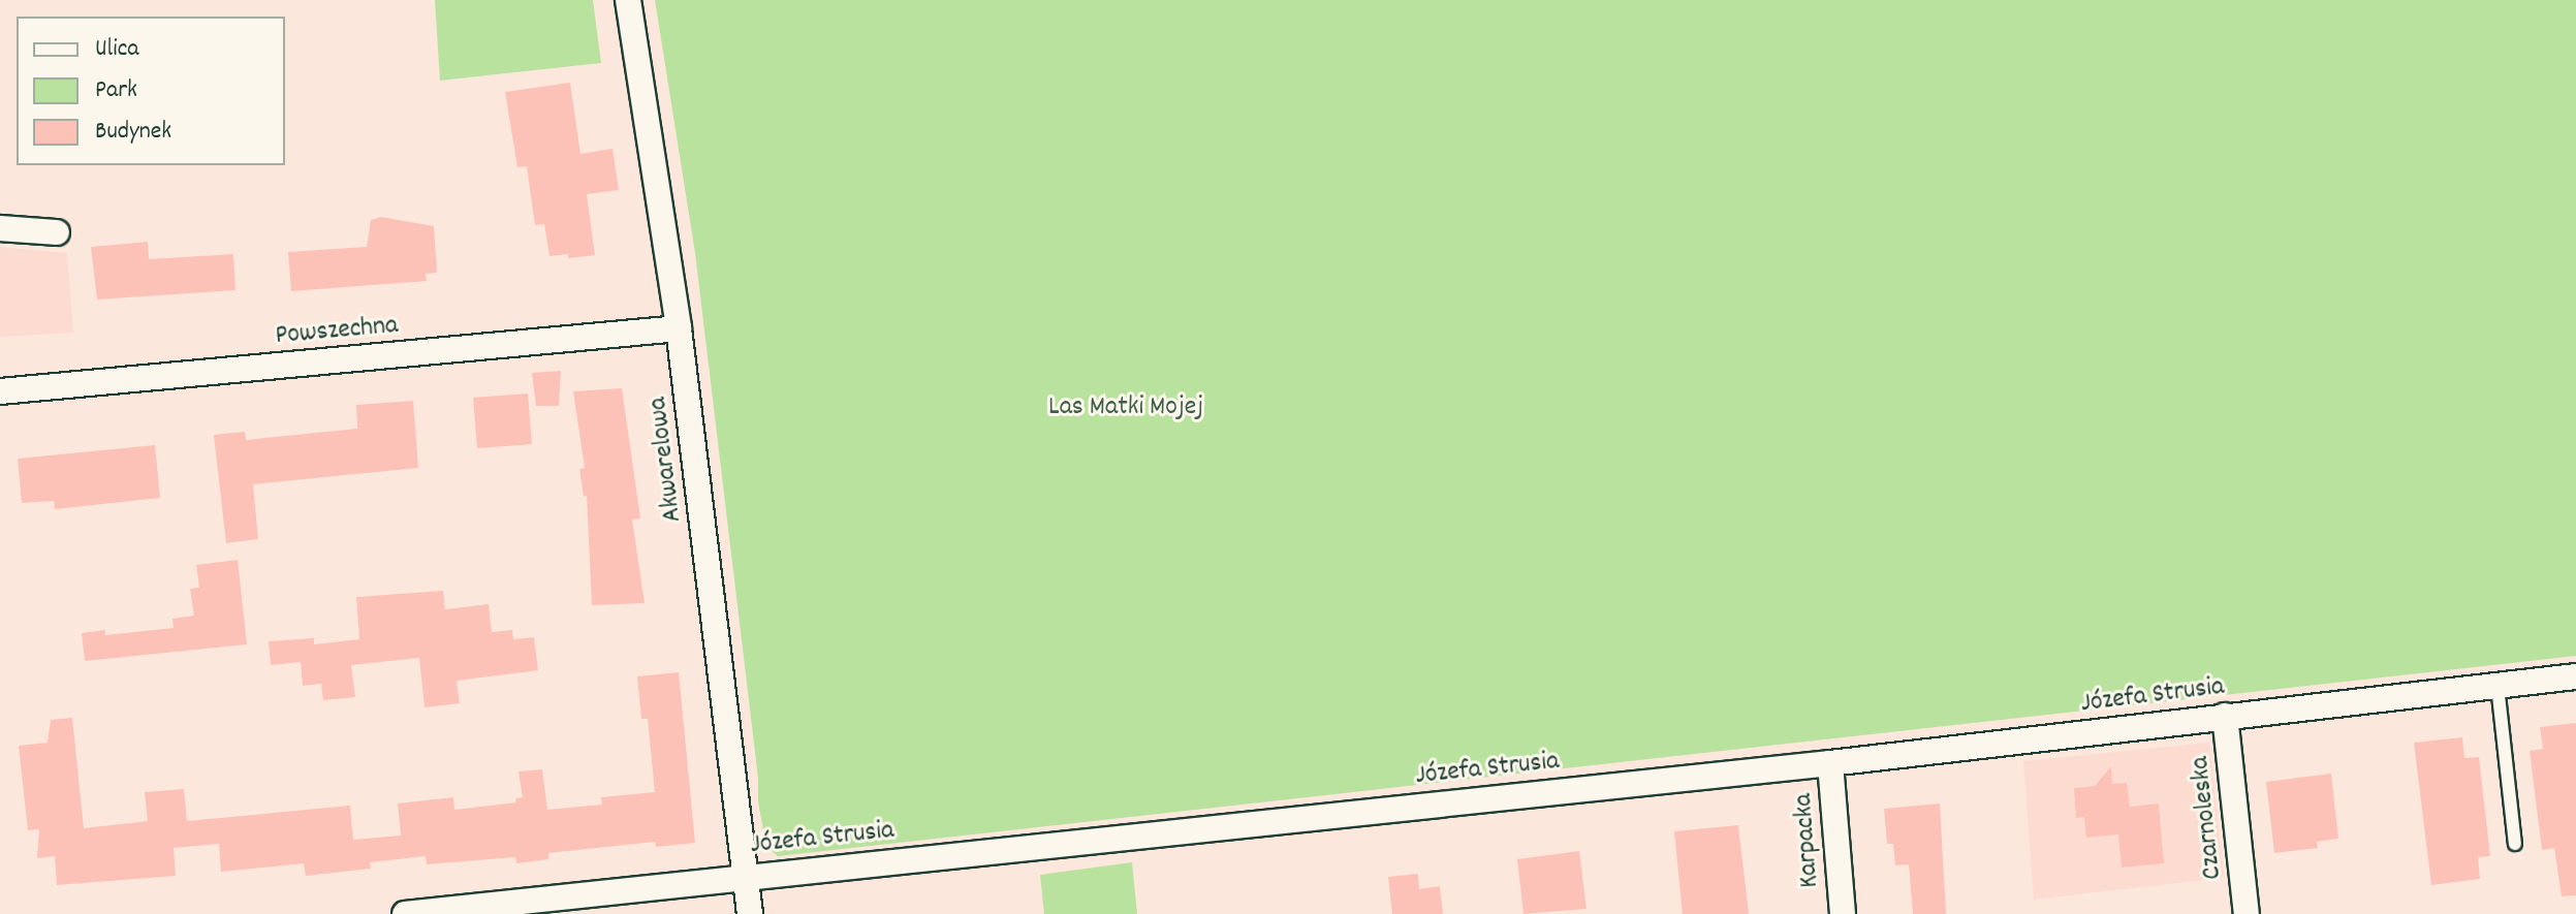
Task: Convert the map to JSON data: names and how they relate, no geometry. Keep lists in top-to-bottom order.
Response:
{
  "streets": {
    "street": [
      "Powszechna",
      "Akwarelowa",
      "Józefa Strusia",
      "Czarnoleska",
      "Karpacka"
    ]
  },
  "crossings": [
    ["Powszechna", "Akwarelowa"],
    ["Akwarelowa", "Józefa Strusia"],
    ["Józefa Strusia", "Czarnoleska"],
    ["Józefa Strusia", "Karpacka"]
  ],
  "parks": ["Las Matki Mojej"],
  "legend": ["Ulica", "Park", "Budynek"]
}
